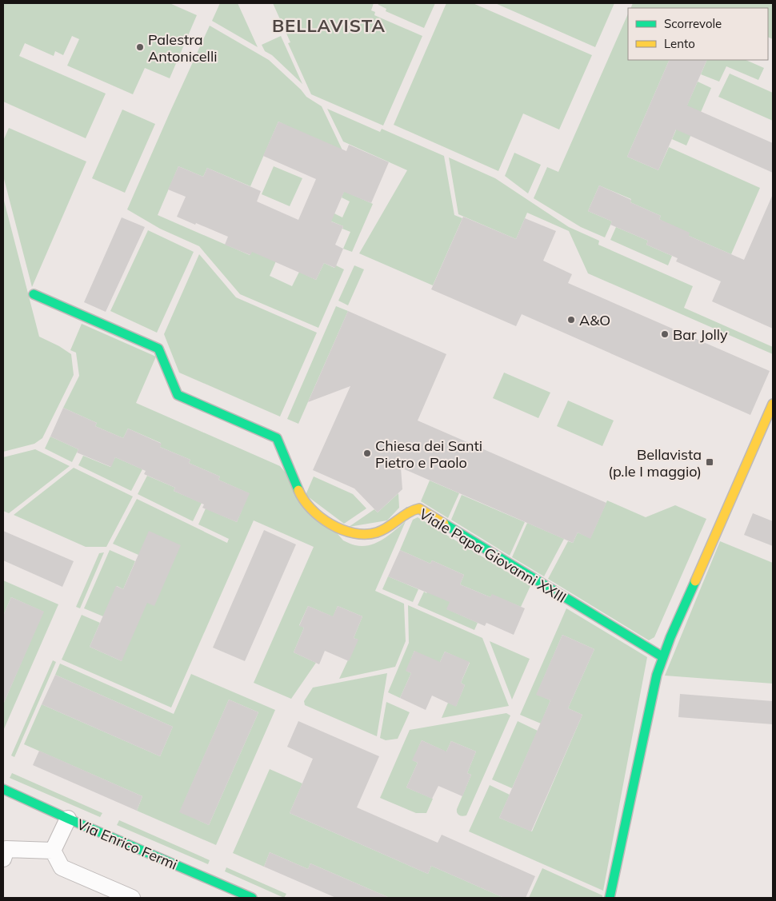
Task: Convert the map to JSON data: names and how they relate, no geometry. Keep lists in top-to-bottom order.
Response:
{
  "streets": {
    "street": ["Viale Papa Giovanni XXIII", "Via Enrico Fermi"]
  },
  "districts": ["BELLAVISTA"],
  "places": {
    "other": [
      "Palestra Antonicelli",
      "A&O",
      "Bar Jolly",
      "Chiesa dei Santi Pietro e Paolo"
    ],
    "transit": ["Bellavista (p.le I maggio)"]
  },
  "legend": ["Scorrevole", "Lento"]
}
